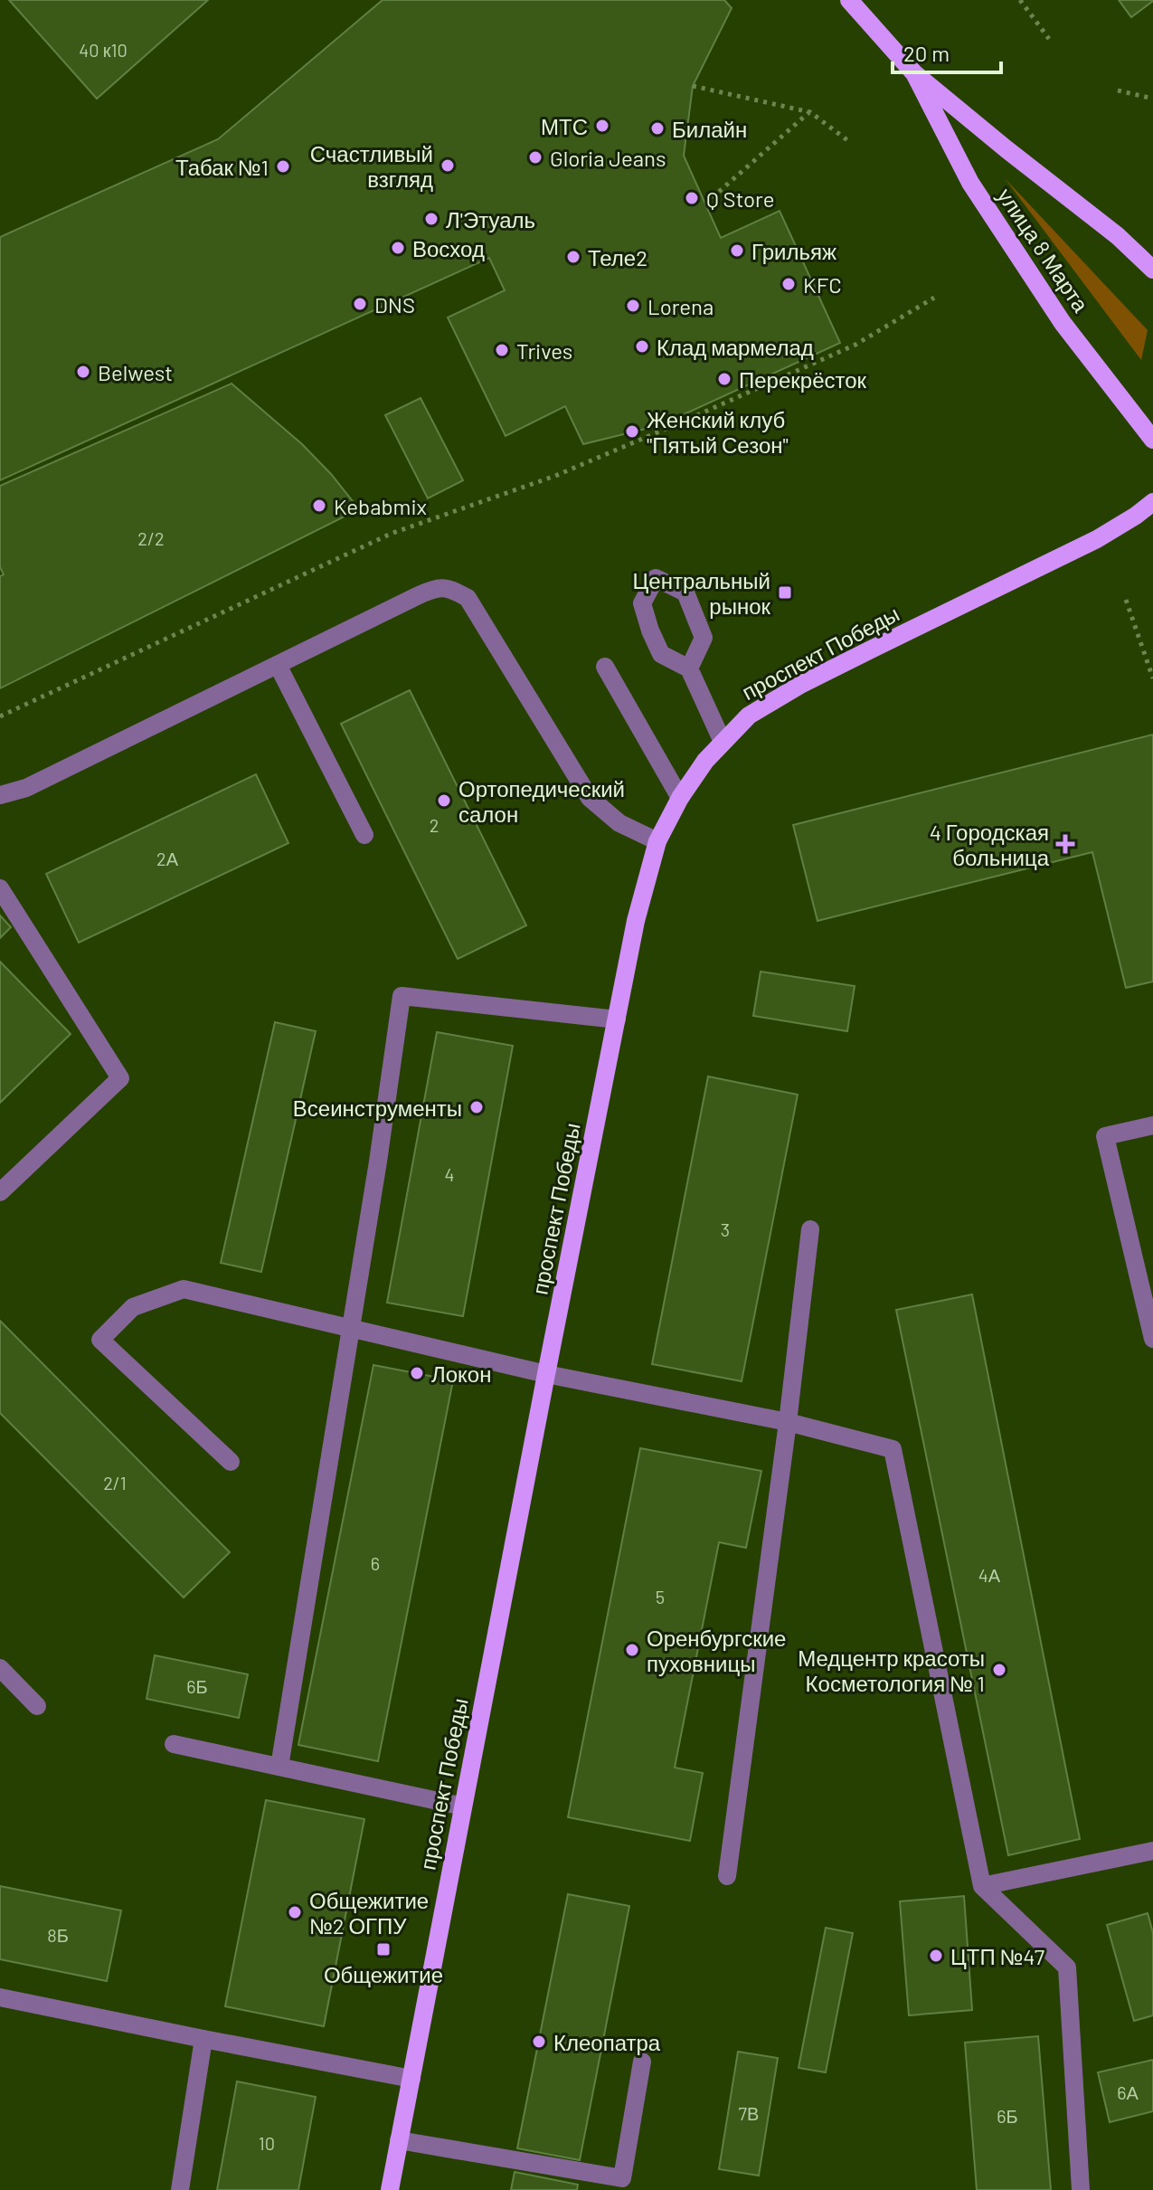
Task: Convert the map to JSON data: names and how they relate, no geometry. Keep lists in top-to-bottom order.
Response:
{
  "streets": {
    "main road": ["улица 8 Марта", "проспект Победы"]
  },
  "places": {
    "other": [
      "МТС",
      "Билайн",
      "Gloria Jeans",
      "Счастливый взгляд",
      "Табак №1",
      "Q Store",
      "Л'Этуаль",
      "Восход",
      "Грильяж",
      "Теле2",
      "KFC",
      "DNS",
      "Lorena",
      "Клад мармелад",
      "Trives",
      "Belwest",
      "Перекрёсток",
      "Женский клуб \"Пятый Сезон\"",
      "Kebabmix",
      "Ортопедический салон",
      "Всеинструменты",
      "Локон",
      "Оренбургские пуховницы",
      "Медцентр красоты Косметология № 1",
      "Общежитие №2 ОГПУ",
      "ЦТП №47",
      "Клеопатра"
    ],
    "transit": ["Центральный рынок", "Общежитие"],
    "health": ["4 Городская больница"]
  },
  "house_numbers": [
    "40 к10",
    "2/2",
    "2",
    "2А",
    "4",
    "3",
    "2/1",
    "6",
    "4А",
    "5",
    "6Б",
    "8Б",
    "6А",
    "7В",
    "6Б",
    "10"
  ],
  "scale_bar": "20 m"
}
